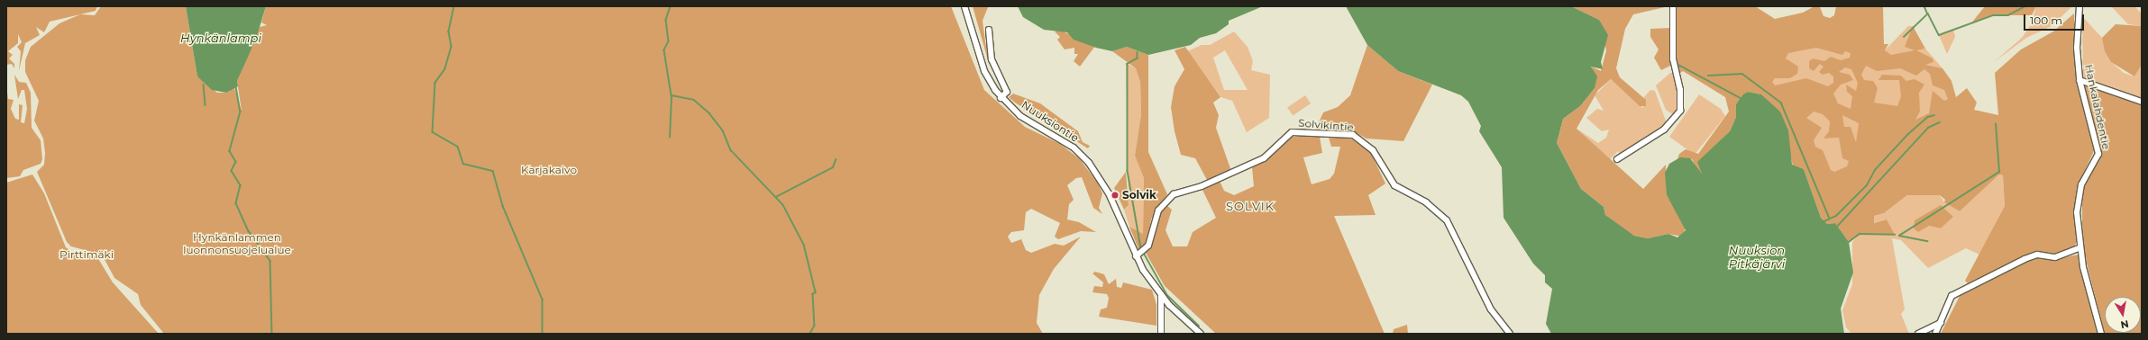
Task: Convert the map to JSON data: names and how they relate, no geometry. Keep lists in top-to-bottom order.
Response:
{
  "streets": {
    "street": ["Hankalahdentie", "Nuuksiontie", "Solvikintie"]
  },
  "crossings": [
    ["Nuuksiontie", "Solvikintie"]
  ],
  "districts": ["SOLVIK"],
  "water": ["Hynkänlampi", "Nuuksion Pitkäjärvi"],
  "parks": ["Karjakaivo", "Hynkänlammen luonnonsuojelualue", "Pirttimäki"],
  "places": ["Solvik"],
  "scale_bar": "100 m",
  "north": "bottom"
}
